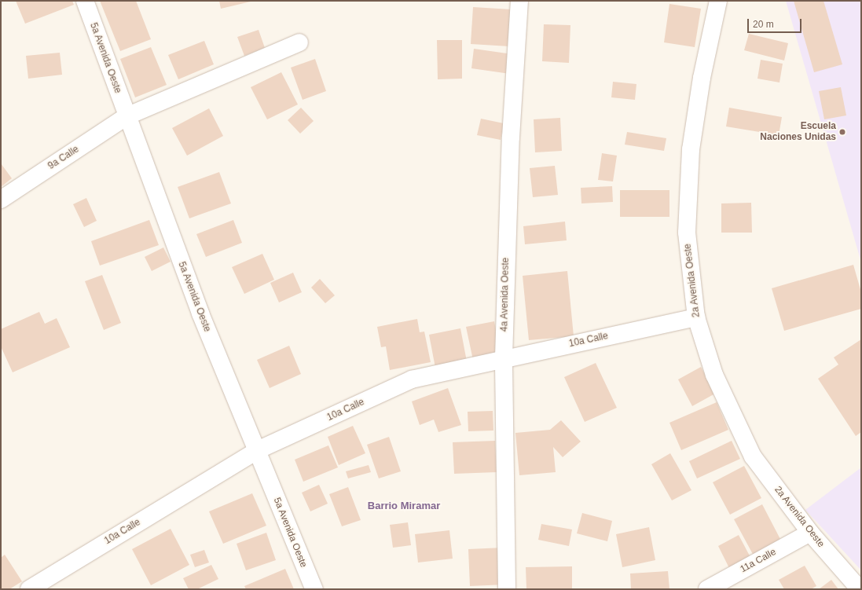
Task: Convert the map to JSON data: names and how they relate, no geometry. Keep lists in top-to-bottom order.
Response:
{
  "streets": {
    "street": [
      "5a Avenida Oeste",
      "9a Calle",
      "2a Avenida Oeste",
      "4a Avenida Oeste",
      "10a Calle",
      "11a Calle"
    ]
  },
  "crossings": [
    ["5a Avenida Oeste", "9a Calle"],
    ["5a Avenida Oeste", "10a Calle"],
    ["2a Avenida Oeste", "10a Calle"],
    ["2a Avenida Oeste", "11a Calle"],
    ["4a Avenida Oeste", "10a Calle"]
  ],
  "districts": ["Barrio Miramar"],
  "places": ["Escuela Naciones Unidas"],
  "scale_bar": "20 m"
}
